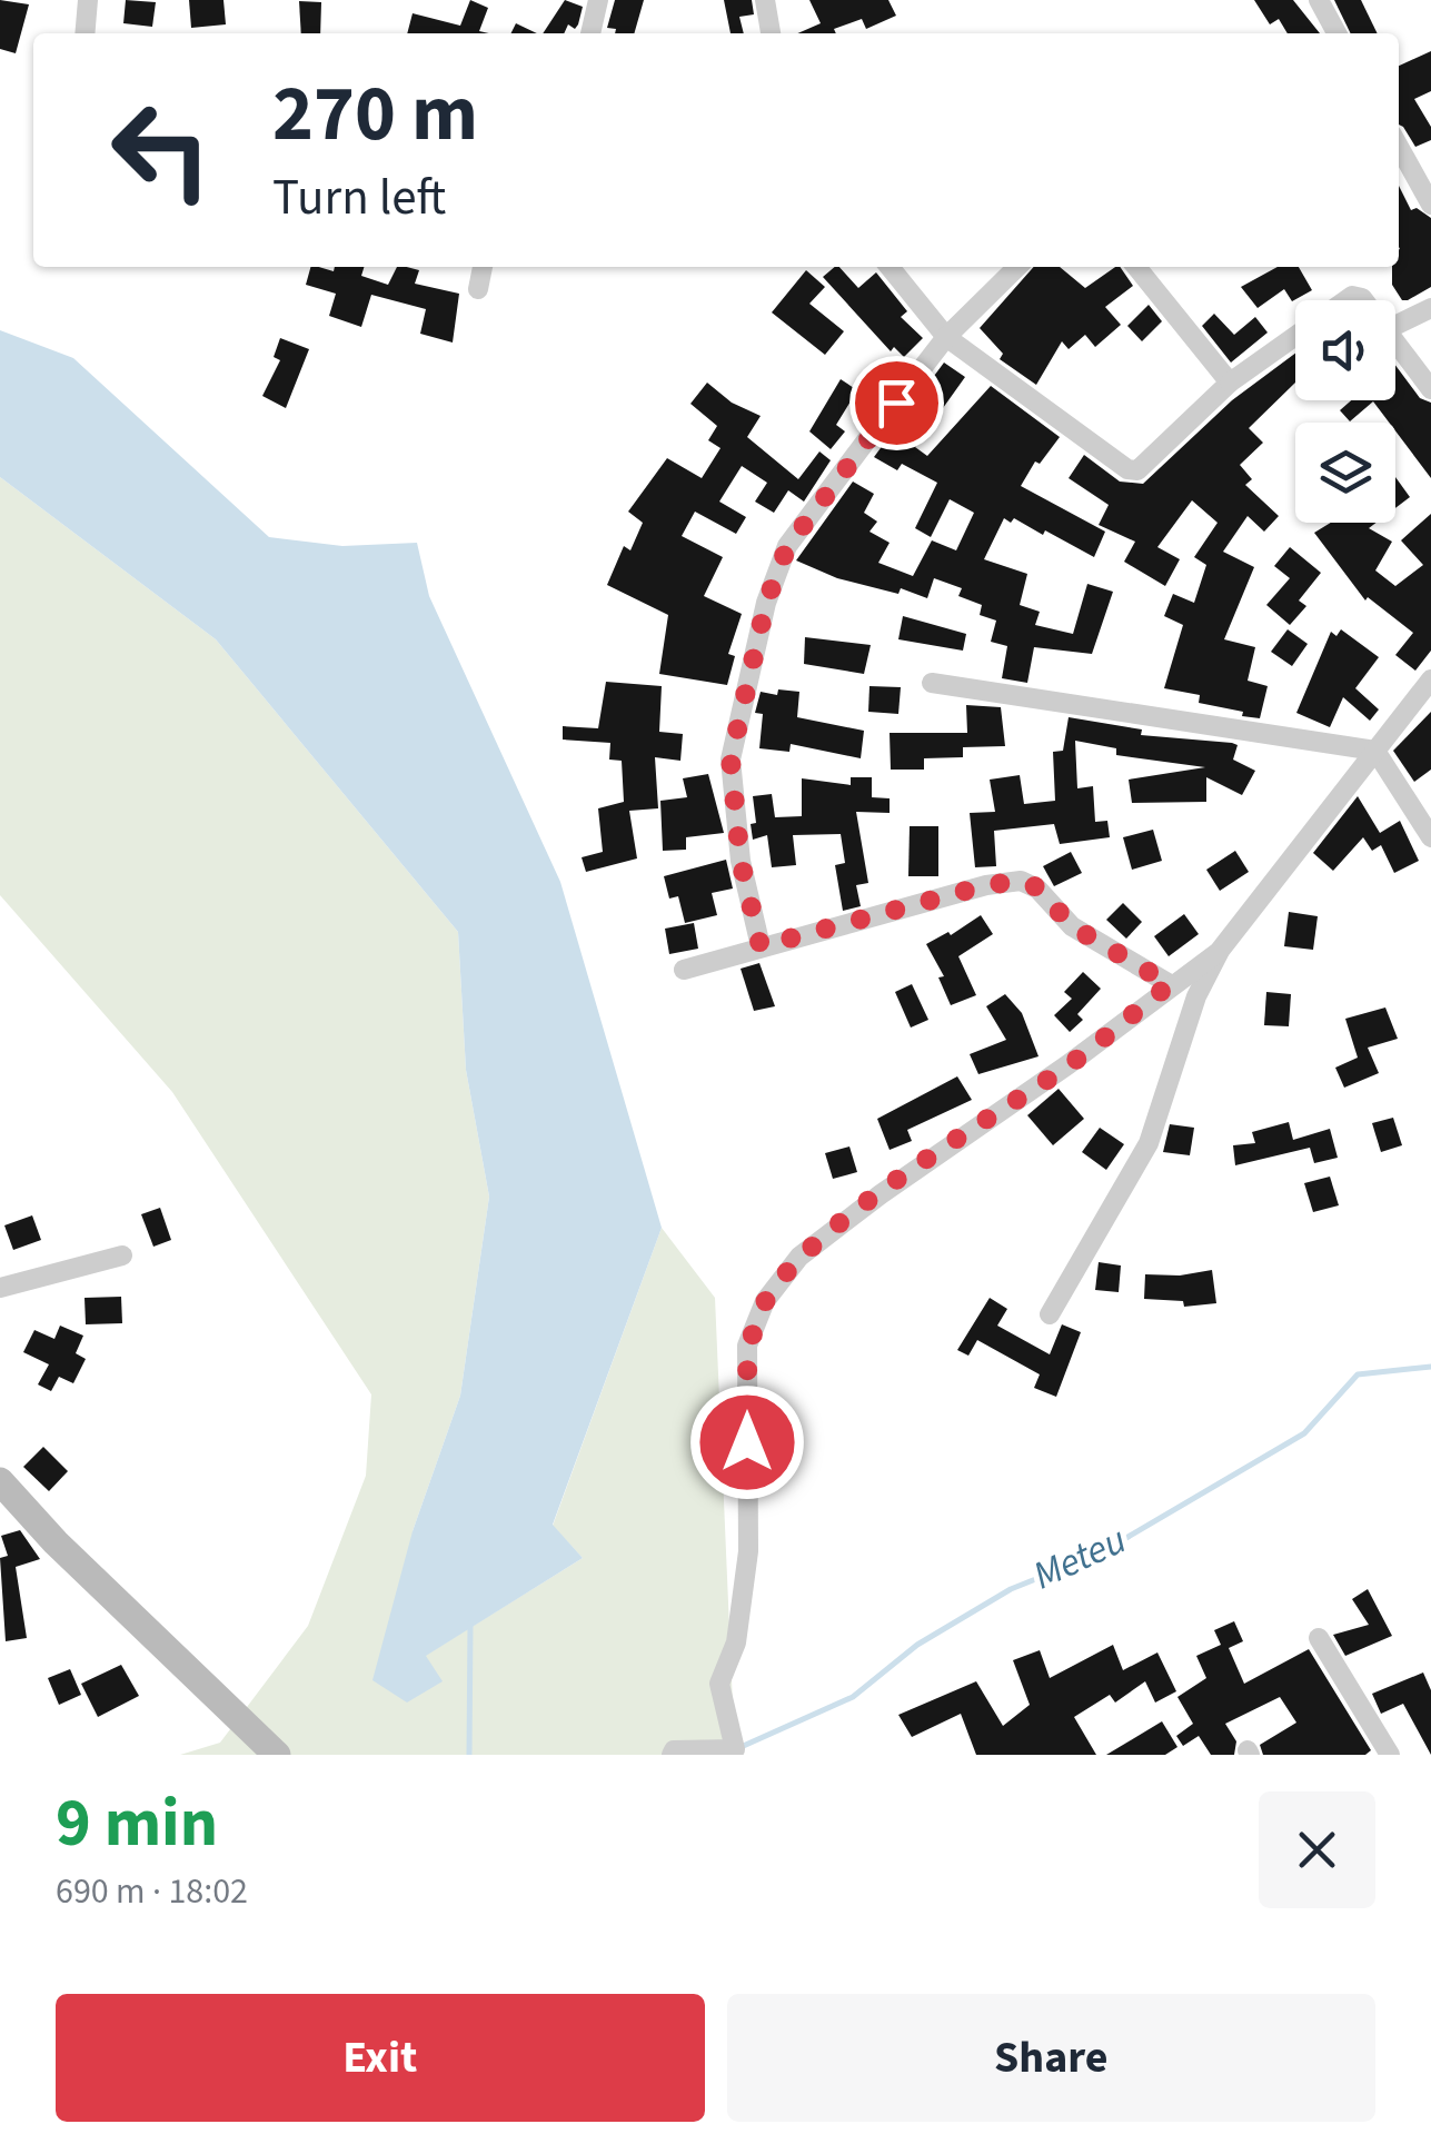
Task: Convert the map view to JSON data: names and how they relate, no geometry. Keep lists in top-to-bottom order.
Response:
{
  "water": ["Meteu"],
  "page": {
    "turn": ["270 m", "Turn left"],
    "heading": ["9 min", "690 m · 18:02"],
    "buttons": ["Exit", "Share"]
  }
}
